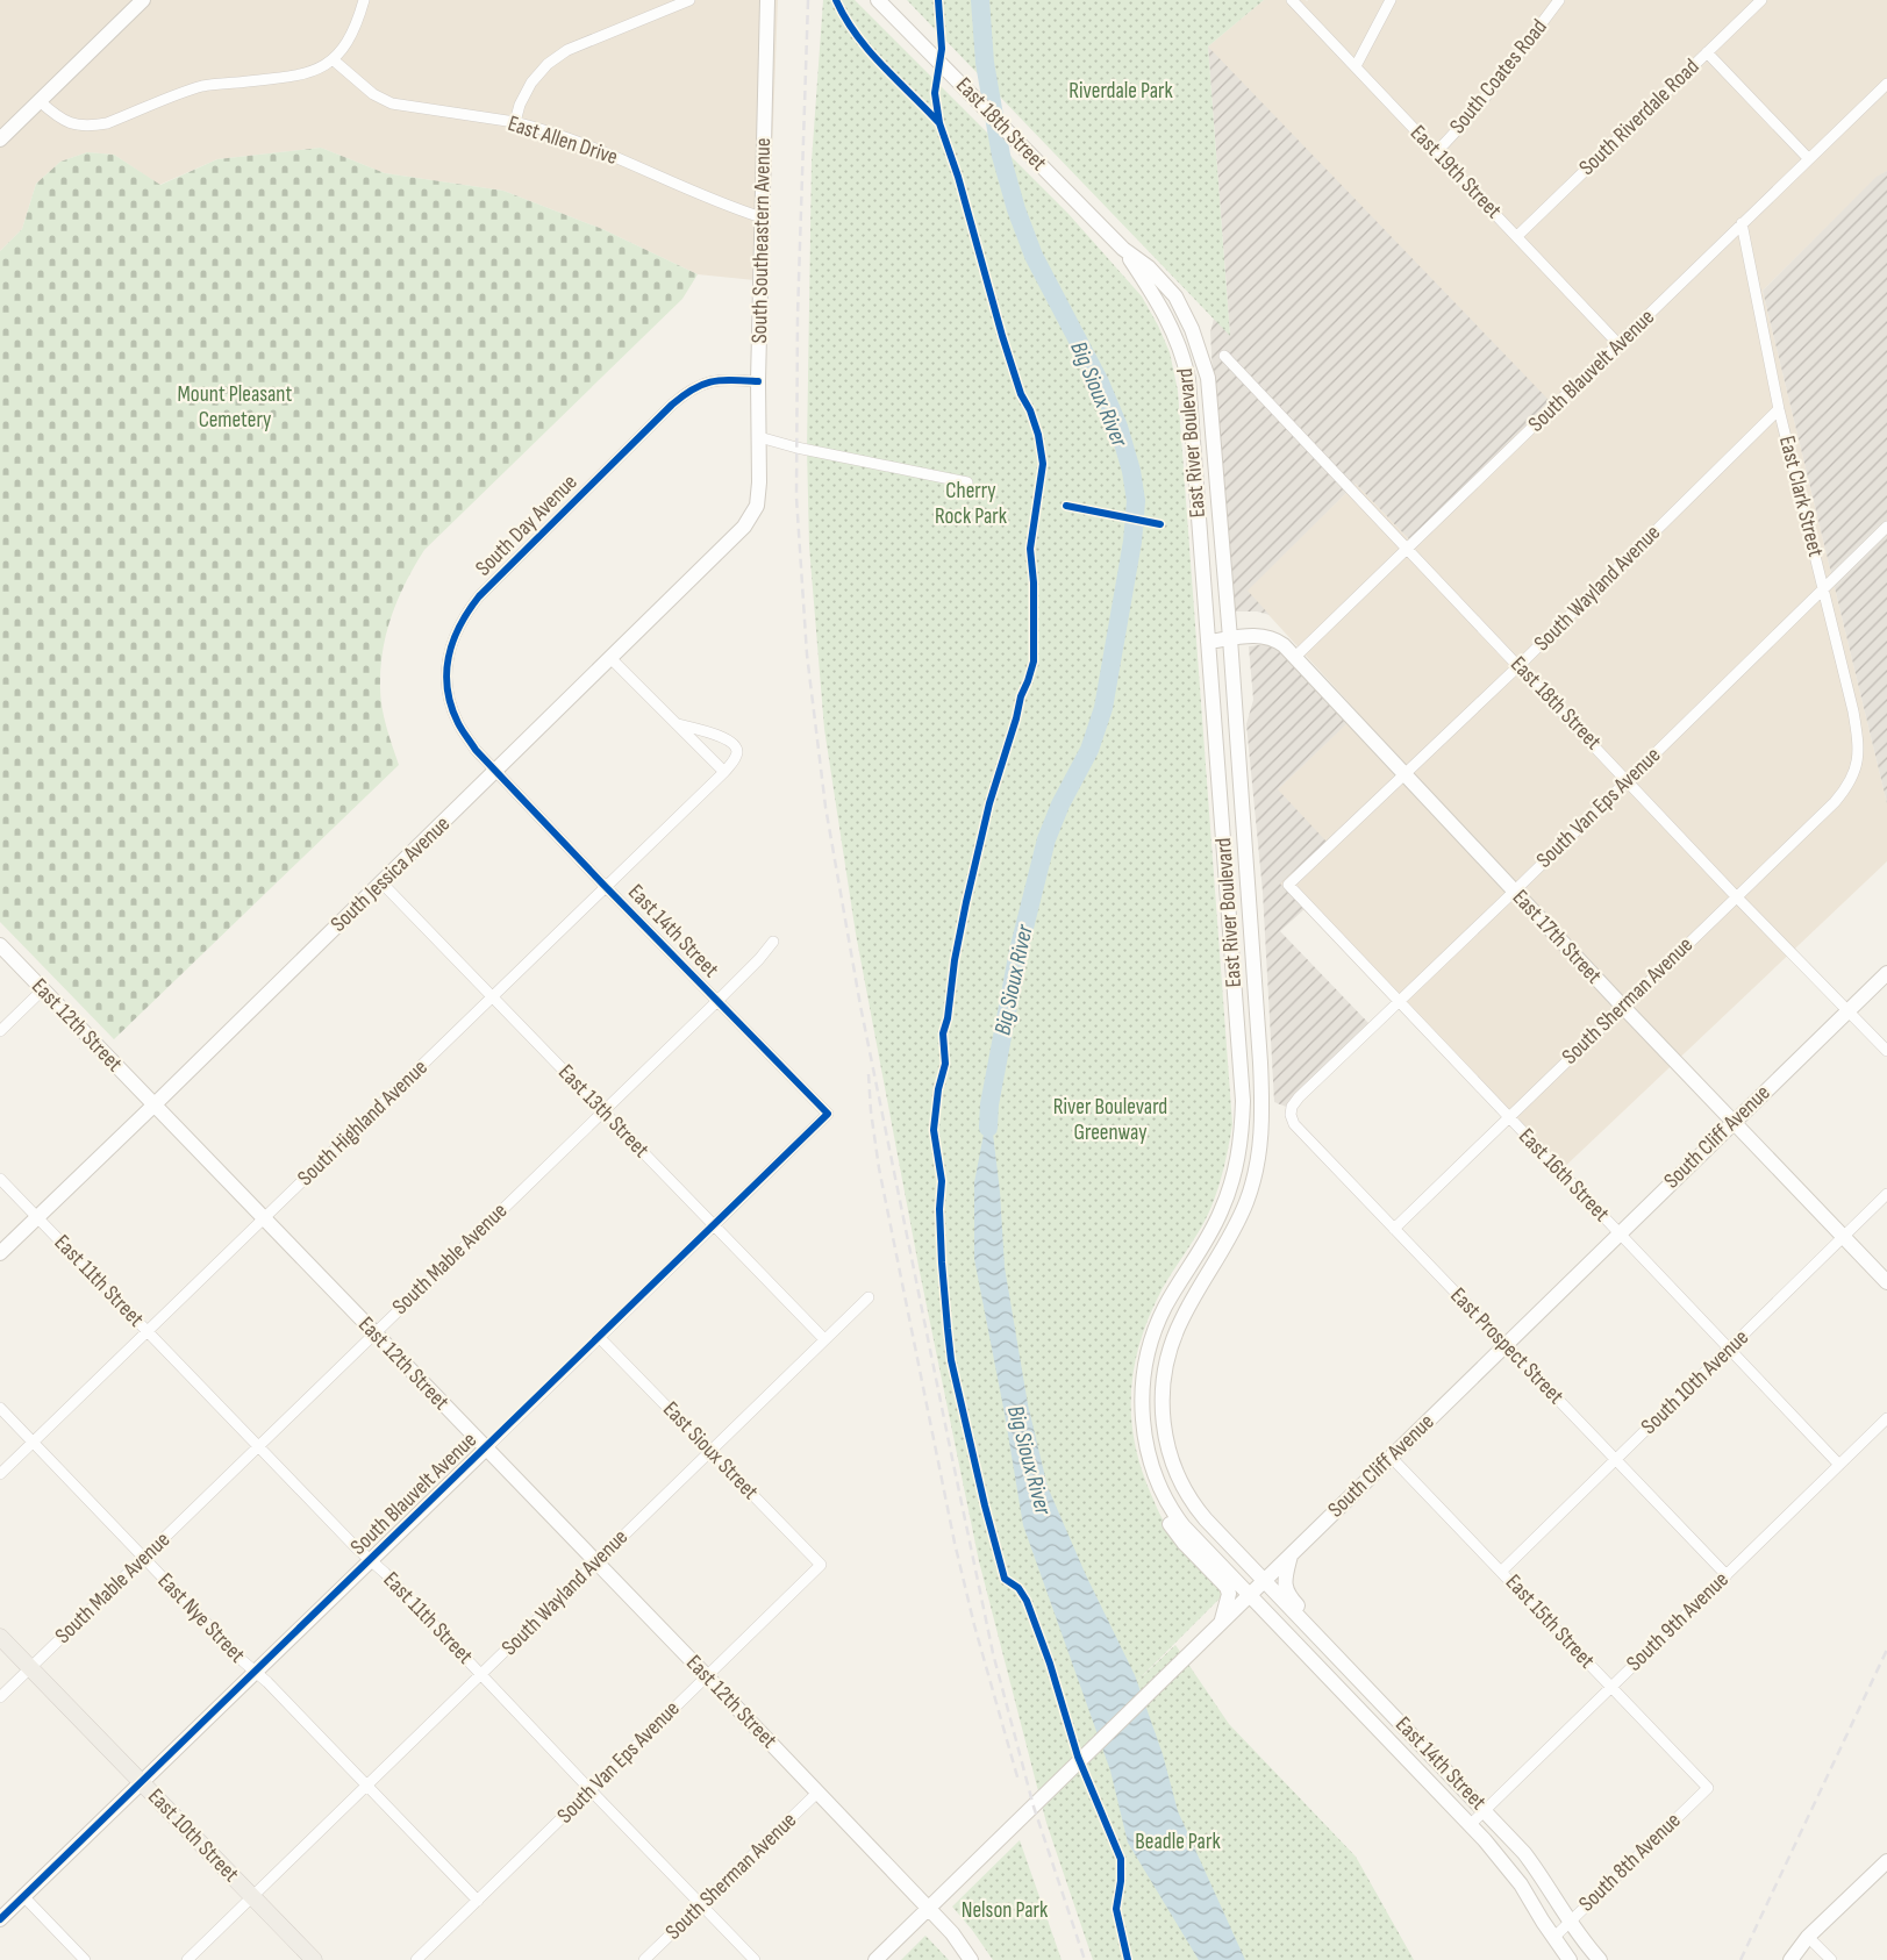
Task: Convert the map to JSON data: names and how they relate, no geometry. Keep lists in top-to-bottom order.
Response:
{
  "streets": {
    "main road": [
      "East 18th Street",
      "South Southeastern Avenue",
      "South Blauvelt Avenue",
      "East River Boulevard",
      "South Jessica Avenue",
      "East 14th Street",
      "East 17th Street",
      "East 12th Street",
      "South Cliff Avenue",
      "East 10th Street"
    ],
    "street": [
      "South Coates Road",
      "South Riverdale Road",
      "East Allen Drive",
      "East 19th Street",
      "East Clark Street",
      "South Day Avenue",
      "South Wayland Avenue",
      "South Van Eps Avenue",
      "South Sherman Avenue",
      "East 13th Street",
      "South Highland Avenue",
      "East 16th Street",
      "South Mable Avenue",
      "East 11th Street",
      "East Prospect Street",
      "South 10th Avenue",
      "East Sioux Street",
      "East Nye Street",
      "East 15th Street",
      "South 9th Avenue",
      "South 8th Avenue"
    ]
  },
  "crossings": [
    ["South Coates Road", "East 19th Street"],
    ["South Riverdale Road", "East 19th Street"],
    ["East 18th Street", "South Blauvelt Avenue"],
    ["East 18th Street", "East River Boulevard"],
    ["East 18th Street", "South Wayland Avenue"],
    ["East 18th Street", "South Van Eps Avenue"],
    ["East 18th Street", "South Sherman Avenue"],
    ["East 18th Street", "South Cliff Avenue"],
    ["East Allen Drive", "South Southeastern Avenue"],
    ["East 19th Street", "South Blauvelt Avenue"],
    ["South Southeastern Avenue", "South Day Avenue"],
    ["South Southeastern Avenue", "South Jessica Avenue"],
    ["South Blauvelt Avenue", "East Clark Street"],
    ["South Blauvelt Avenue", "East 14th Street"],
    ["South Blauvelt Avenue", "East 17th Street"],
    ["South Blauvelt Avenue", "East 12th Street"],
    ["South Blauvelt Avenue", "East 13th Street"],
    ["South Blauvelt Avenue", "East 11th Street"],
    ["South Blauvelt Avenue", "East Sioux Street"],
    ["South Blauvelt Avenue", "East Nye Street"],
    ["South Blauvelt Avenue", "East 10th Street"],
    ["East River Boulevard", "East 14th Street"],
    ["East River Boulevard", "East 17th Street"],
    ["East River Boulevard", "South Cliff Avenue"],
    ["East Clark Street", "South Wayland Avenue"],
    ["East Clark Street", "South Van Eps Avenue"],
    ["East Clark Street", "South Sherman Avenue"],
    ["South Day Avenue", "South Jessica Avenue"],
    ["South Day Avenue", "East 14th Street"],
    ["South Wayland Avenue", "East 17th Street"],
    ["South Wayland Avenue", "East 12th Street"],
    ["South Wayland Avenue", "East 13th Street"],
    ["South Wayland Avenue", "East 16th Street"],
    ["South Wayland Avenue", "East 11th Street"],
    ["South Wayland Avenue", "East Sioux Street"],
    ["South Wayland Avenue", "East Nye Street"],
    ["South Wayland Avenue", "East 10th Street"],
    ["South Van Eps Avenue", "East 17th Street"],
    ["South Van Eps Avenue", "East 12th Street"],
    ["South Van Eps Avenue", "East 16th Street"],
    ["South Van Eps Avenue", "East 11th Street"],
    ["South Van Eps Avenue", "East Prospect Street"],
    ["South Van Eps Avenue", "East Sioux Street"],
    ["South Van Eps Avenue", "East Nye Street"],
    ["South Jessica Avenue", "East 14th Street"],
    ["South Jessica Avenue", "East 12th Street"],
    ["South Jessica Avenue", "East 13th Street"],
    ["South Jessica Avenue", "East 11th Street"],
    ["East 14th Street", "South Highland Avenue"],
    ["East 14th Street", "South Cliff Avenue"],
    ["East 14th Street", "South Mable Avenue"],
    ["East 14th Street", "South 9th Avenue"],
    ["East 14th Street", "South 8th Avenue"],
    ["East 17th Street", "South Sherman Avenue"],
    ["East 17th Street", "South Cliff Avenue"],
    ["East 17th Street", "South 10th Avenue"],
    ["South Sherman Avenue", "East 12th Street"],
    ["South Sherman Avenue", "East 16th Street"],
    ["South Sherman Avenue", "East 11th Street"],
    ["South Sherman Avenue", "East Prospect Street"],
    ["East 12th Street", "South Highland Avenue"],
    ["East 12th Street", "South Cliff Avenue"],
    ["East 12th Street", "South Mable Avenue"],
    ["East 13th Street", "South Highland Avenue"],
    ["East 13th Street", "South Mable Avenue"],
    ["South Highland Avenue", "East 11th Street"],
    ["South Highland Avenue", "East Nye Street"],
    ["South Cliff Avenue", "East 16th Street"],
    ["South Cliff Avenue", "East Prospect Street"],
    ["South Cliff Avenue", "East 15th Street"],
    ["East 16th Street", "South 10th Avenue"],
    ["East 16th Street", "South 9th Avenue"],
    ["South Mable Avenue", "East 11th Street"],
    ["South Mable Avenue", "East Nye Street"],
    ["South Mable Avenue", "East 10th Street"],
    ["East Prospect Street", "South 10th Avenue"],
    ["East Prospect Street", "South 9th Avenue"],
    ["South 10th Avenue", "East 15th Street"],
    ["East 15th Street", "South 9th Avenue"],
    ["East 15th Street", "South 8th Avenue"]
  ],
  "water": ["Big Sioux River"],
  "parks": [
    "Riverdale Park",
    "Mount Pleasant Cemetery",
    "Cherry Rock Park",
    "River Boulevard Greenway",
    "Beadle Park",
    "Nelson Park"
  ]
}
